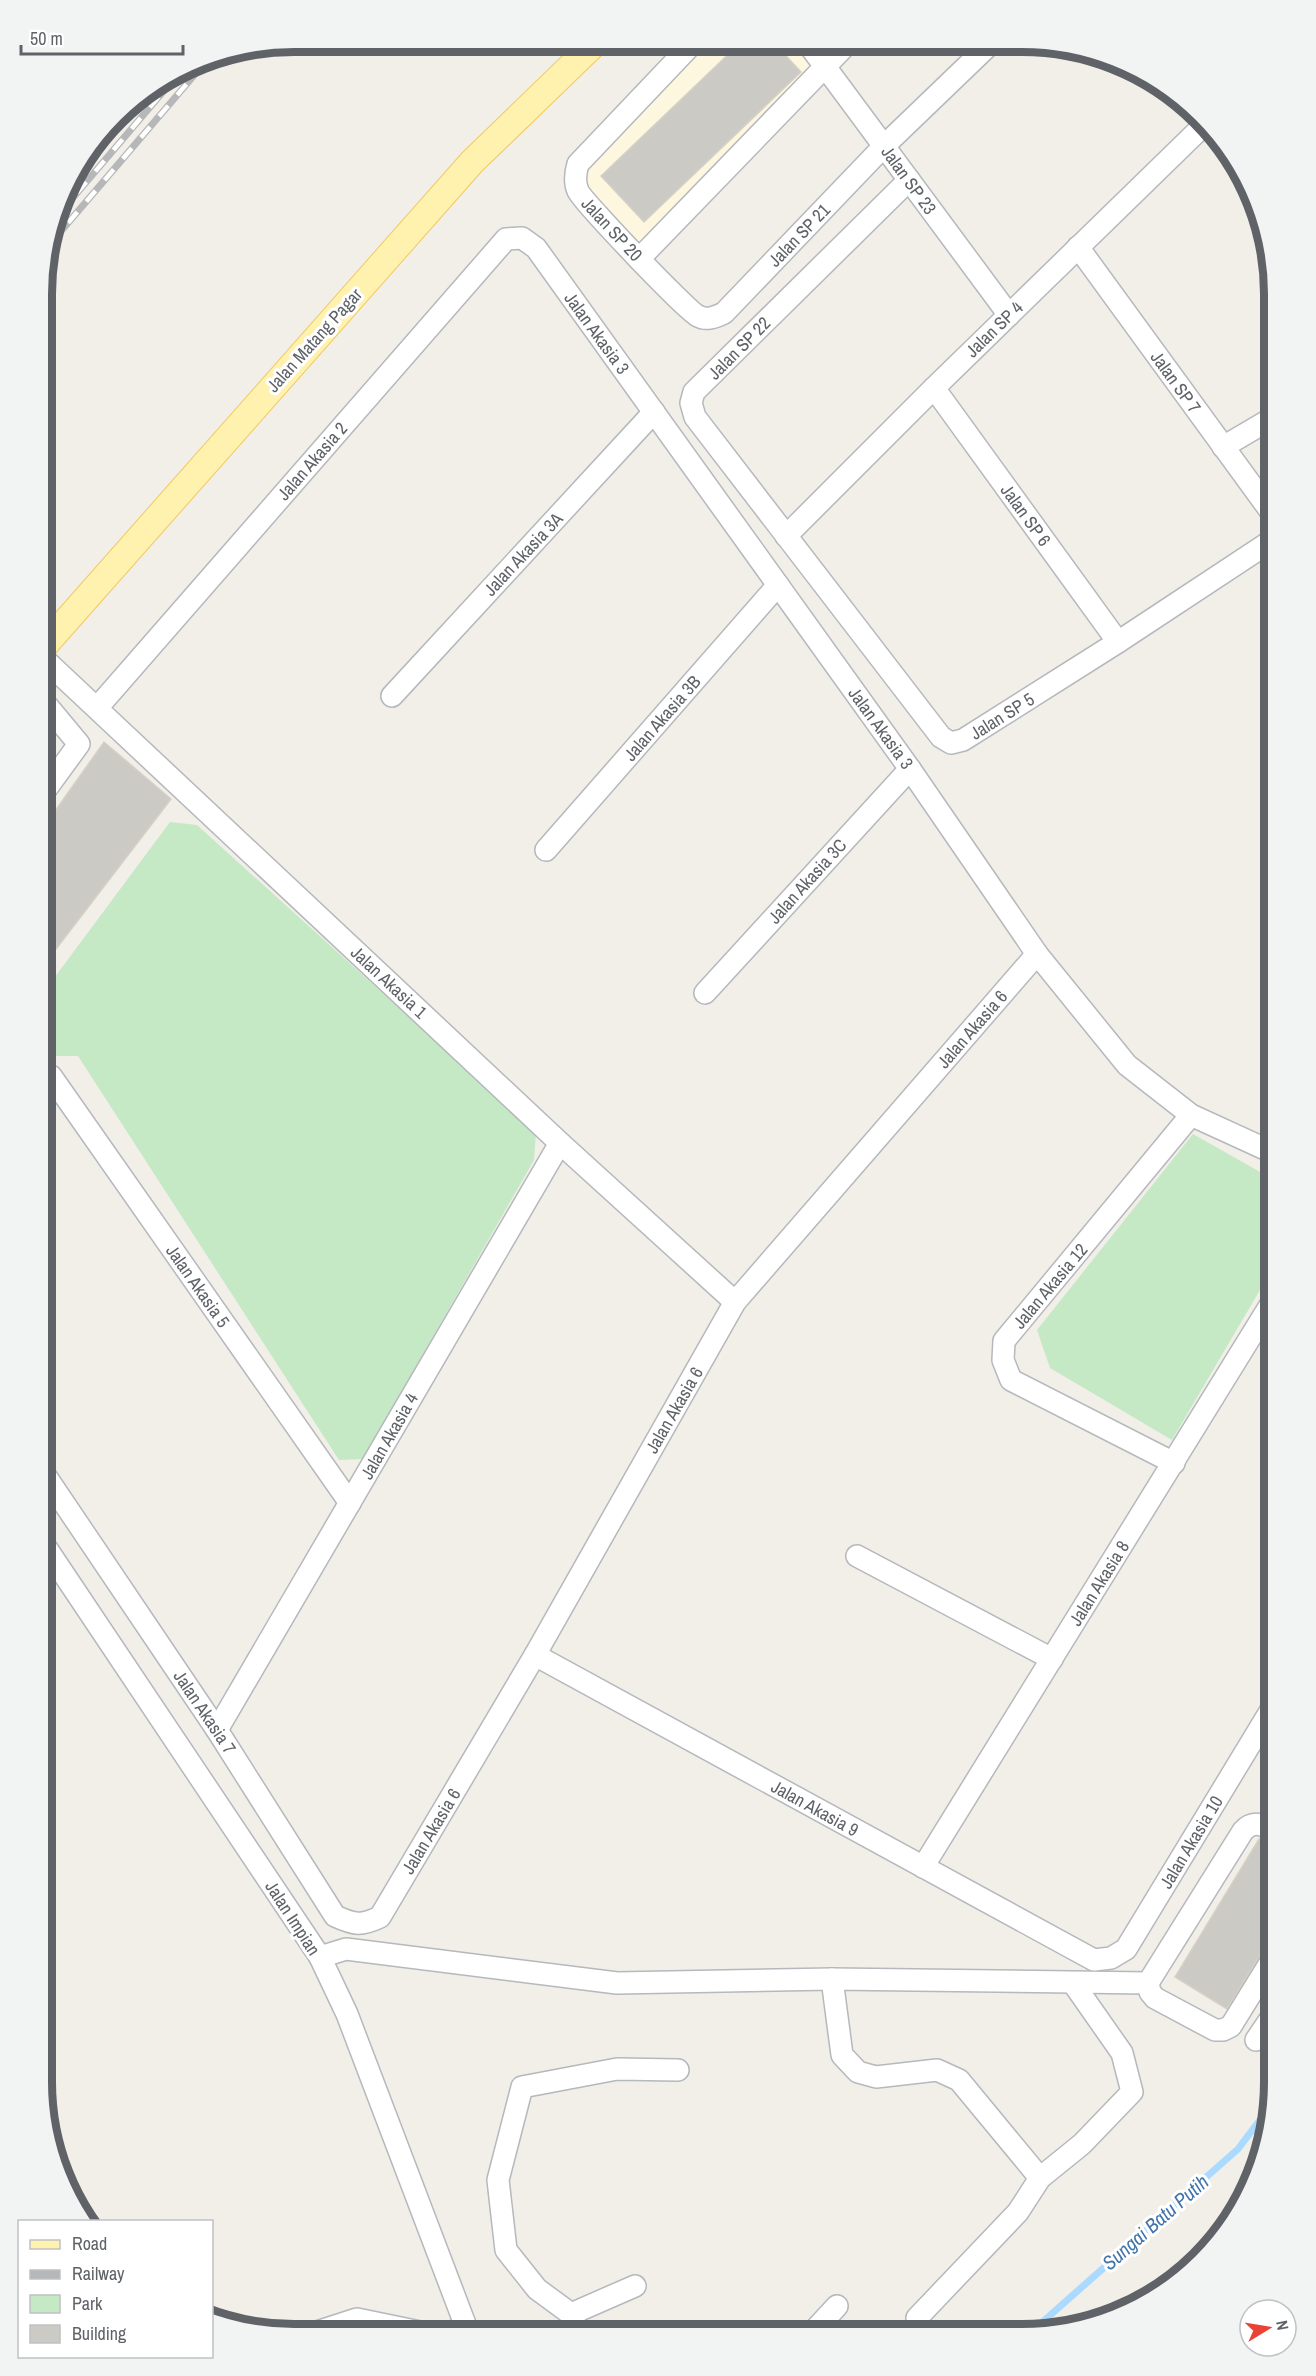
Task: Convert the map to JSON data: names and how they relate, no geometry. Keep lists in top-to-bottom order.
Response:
{
  "streets": {
    "main road": ["Jalan Matang Pagar"],
    "street": [
      "Jalan SP 23",
      "Jalan SP 20",
      "Jalan SP 21",
      "Jalan SP 4",
      "Jalan Akasia 3",
      "Jalan SP 22",
      "Jalan SP 7",
      "Jalan Akasia 2",
      "Jalan SP 6",
      "Jalan Akasia 3A",
      "Jalan SP 5",
      "Jalan Akasia 3B",
      "Jalan Akasia 3C",
      "Jalan Akasia 1",
      "Jalan Akasia 6",
      "Jalan Akasia 5",
      "Jalan Akasia 12",
      "Jalan Akasia 4",
      "Jalan Akasia 8",
      "Jalan Akasia 7",
      "Jalan Akasia 9",
      "Jalan Akasia 10",
      "Jalan Impian"
    ]
  },
  "crossings": [
    ["Jalan SP 23", "Jalan SP 21"],
    ["Jalan SP 23", "Jalan SP 4"],
    ["Jalan SP 23", "Jalan SP 22"],
    ["Jalan SP 20", "Jalan SP 21"],
    ["Jalan SP 4", "Jalan SP 22"],
    ["Jalan SP 4", "Jalan SP 7"],
    ["Jalan SP 4", "Jalan SP 6"],
    ["Jalan SP 4", "Jalan SP 5"],
    ["Jalan Akasia 3", "Jalan Akasia 2"],
    ["Jalan Akasia 3", "Jalan Akasia 3A"],
    ["Jalan Akasia 3", "Jalan Akasia 3B"],
    ["Jalan Akasia 3", "Jalan Akasia 3C"],
    ["Jalan Akasia 3", "Jalan Akasia 6"],
    ["Jalan Akasia 3", "Jalan Akasia 12"],
    ["Jalan SP 22", "Jalan SP 5"],
    ["Jalan Akasia 2", "Jalan Akasia 1"],
    ["Jalan SP 6", "Jalan SP 5"],
    ["Jalan Akasia 1", "Jalan Akasia 6"],
    ["Jalan Akasia 1", "Jalan Akasia 4"],
    ["Jalan Akasia 6", "Jalan Akasia 7"],
    ["Jalan Akasia 6", "Jalan Akasia 9"],
    ["Jalan Akasia 5", "Jalan Akasia 4"],
    ["Jalan Akasia 12", "Jalan Akasia 8"],
    ["Jalan Akasia 4", "Jalan Akasia 7"],
    ["Jalan Akasia 8", "Jalan Akasia 9"],
    ["Jalan Akasia 9", "Jalan Akasia 10"]
  ],
  "water": ["Sungai Batu Putih"],
  "legend": [
    "Road",
    "Railway",
    "Park",
    "Building"
  ],
  "scale_bar": "50 m",
  "north": "right"
}
